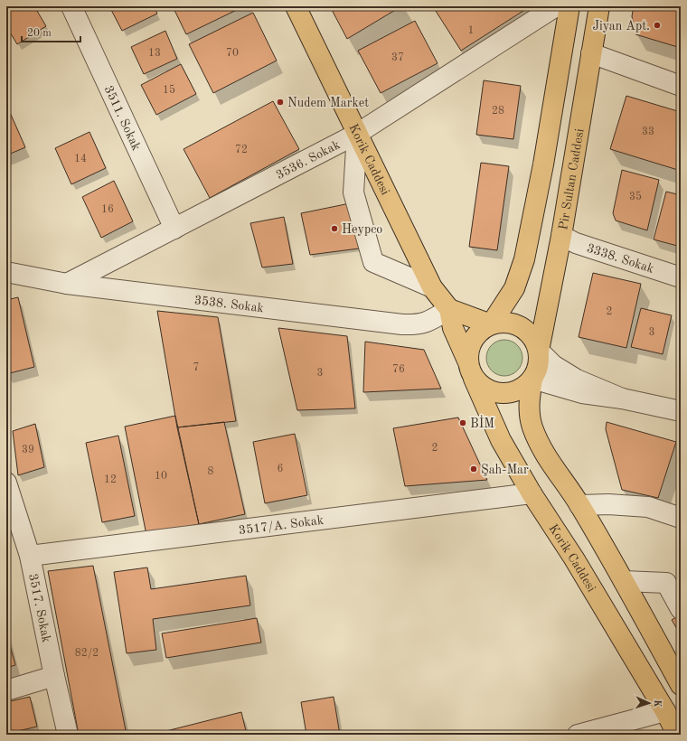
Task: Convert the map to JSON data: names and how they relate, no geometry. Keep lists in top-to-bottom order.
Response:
{
  "streets": {
    "main road": ["Korik Caddesi", "Pir Sultan Caddesi"],
    "street": [
      "3511. Sokak",
      "3536. Sokak",
      "3338. Sokak",
      "3538. Sokak",
      "3517/A. Sokak",
      "3517. Sokak"
    ]
  },
  "crossings": [
    ["3511. Sokak", "3536. Sokak"],
    ["Korik Caddesi", "3536. Sokak"],
    ["Korik Caddesi", "Pir Sultan Caddesi"],
    ["Korik Caddesi", "3538. Sokak"],
    ["Korik Caddesi", "3517/A. Sokak"],
    ["3536. Sokak", "3538. Sokak"],
    ["Pir Sultan Caddesi", "3338. Sokak"],
    ["3517/A. Sokak", "3517. Sokak"]
  ],
  "places": [
    "Jiyan Apt.",
    "Nudem Market",
    "Heypco",
    "BİM",
    "Şah-Mar"
  ],
  "house_numbers": [
    "1",
    "13",
    "70",
    "37",
    "15",
    "28",
    "33",
    "72",
    "14",
    "35",
    "16",
    "2",
    "3",
    "7",
    "76",
    "3",
    "2",
    "39",
    "6",
    "8",
    "10",
    "12",
    "82/2"
  ],
  "scale_bar": "20 m",
  "north": "right"
}
